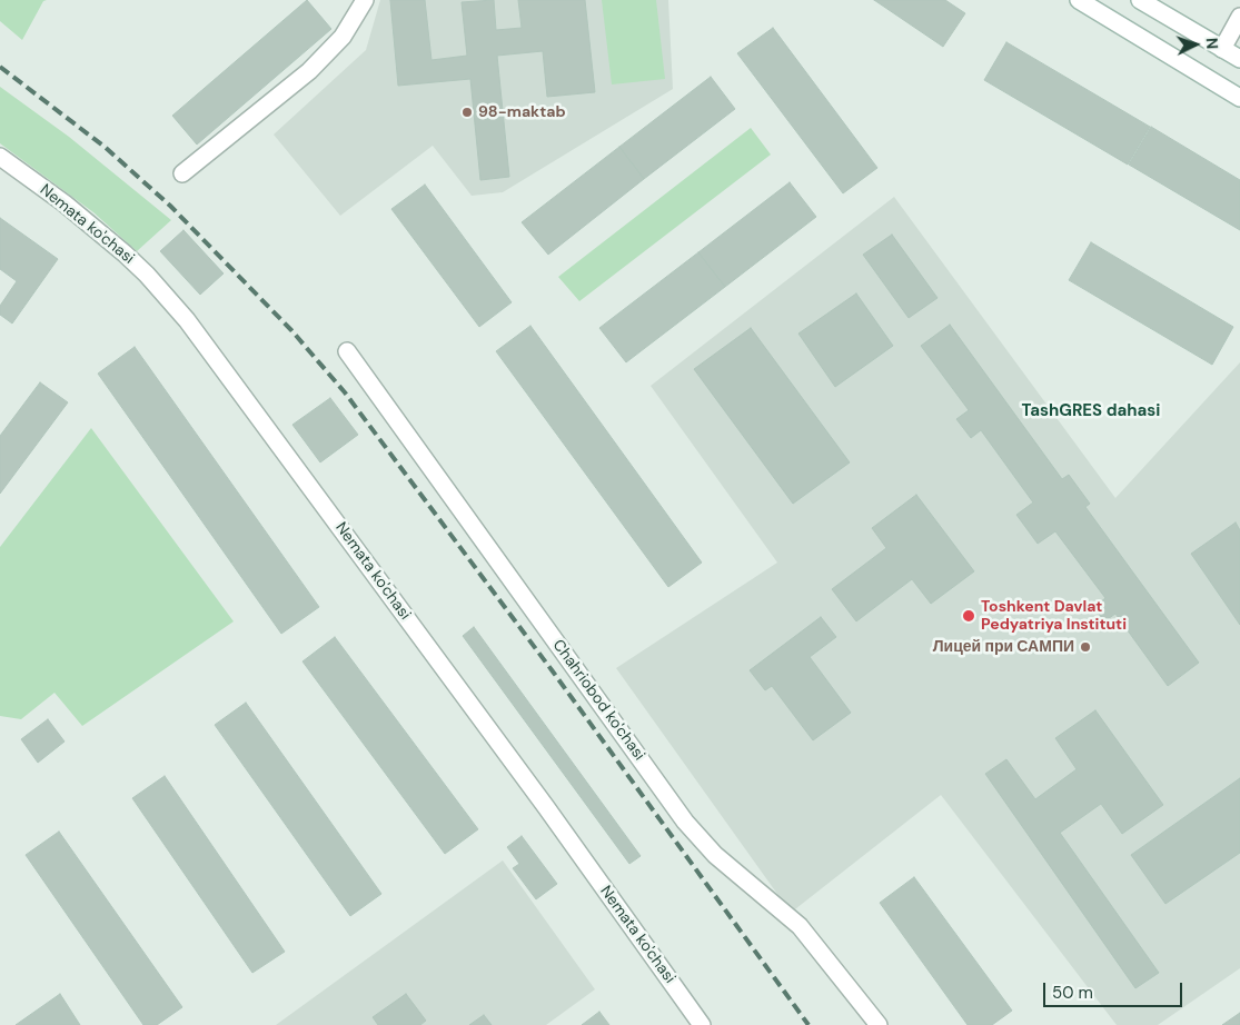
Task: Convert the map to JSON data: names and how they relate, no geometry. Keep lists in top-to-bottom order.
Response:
{
  "streets": {
    "street": ["Nemata ko'chasi", "Chahriobod ko'chasi"]
  },
  "districts": ["TashGRES dahasi"],
  "places": ["98-maktab", "Toshkent Davlat Pedyatriya Instituti", "Лицей при САМПИ"],
  "scale_bar": "50 m",
  "north": "right"
}
